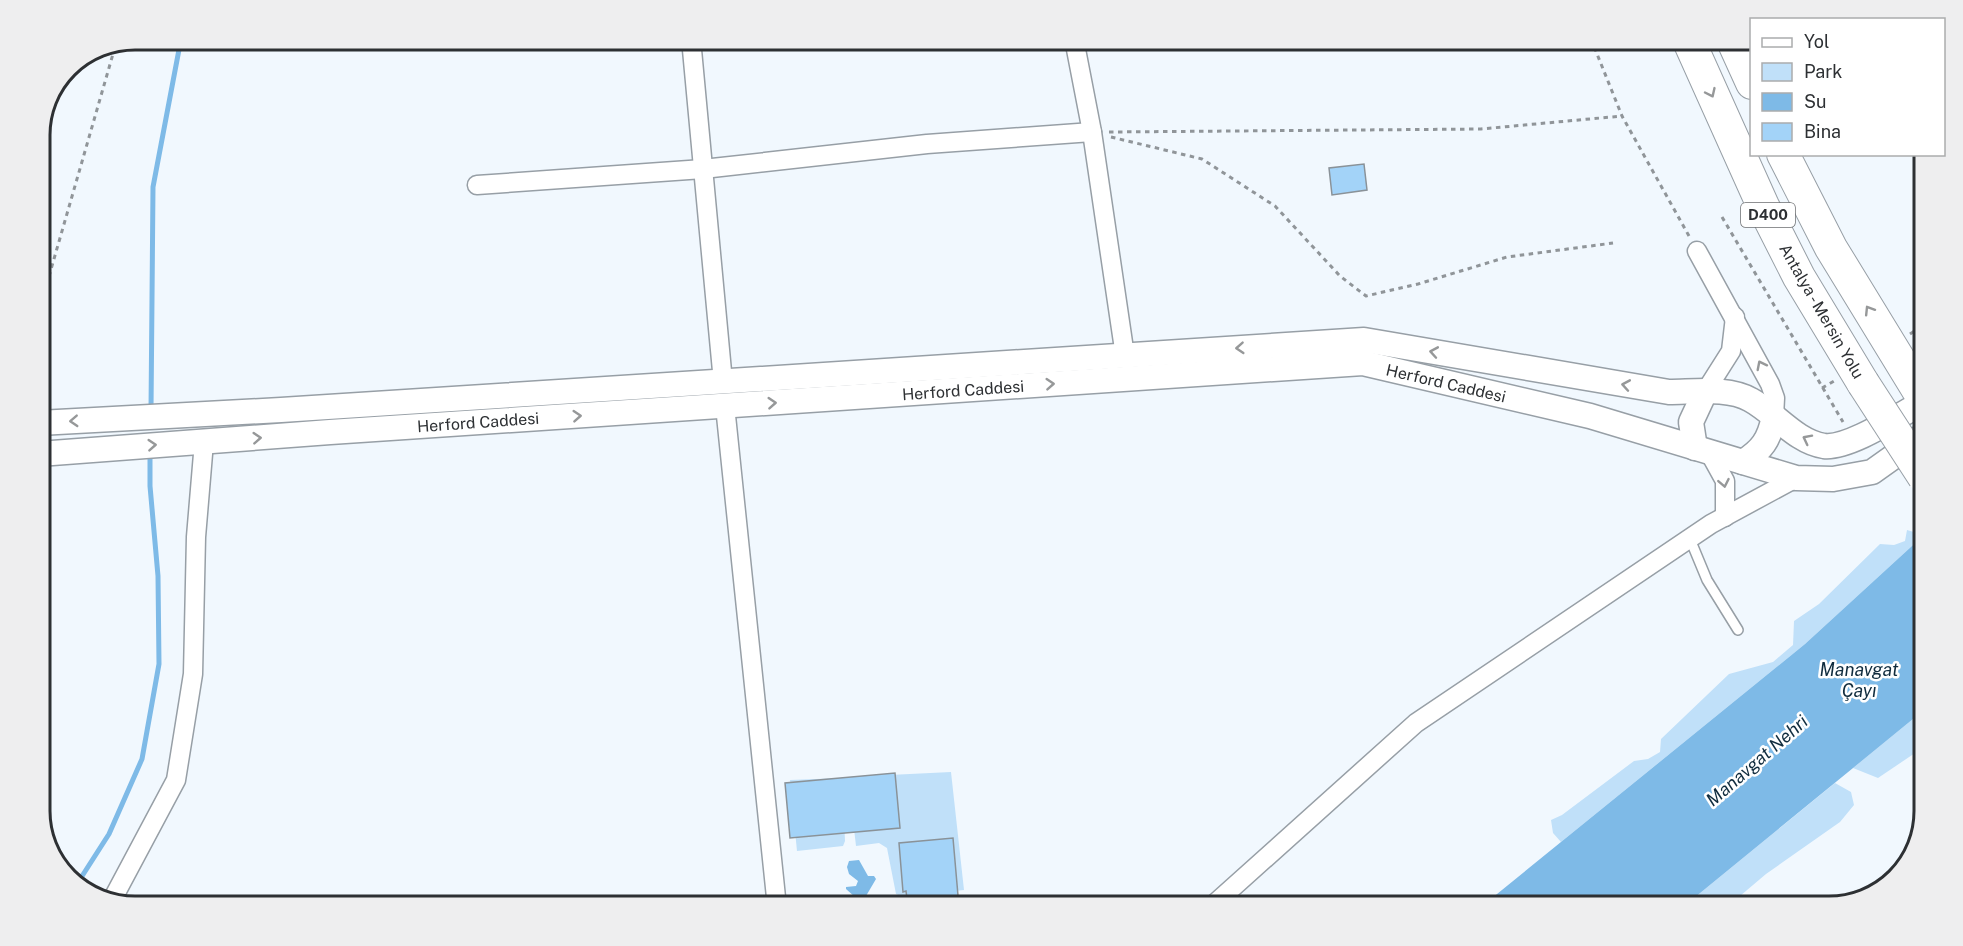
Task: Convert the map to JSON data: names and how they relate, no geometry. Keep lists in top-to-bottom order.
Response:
{
  "streets": {
    "highway": ["D400", "Antalya - Mersin Yolu"],
    "main road": ["Herford Caddesi"]
  },
  "water": ["Manavgat Çayı", "Manavgat Nehri"],
  "legend": [
    "Yol",
    "Park",
    "Su",
    "Bina"
  ]
}
